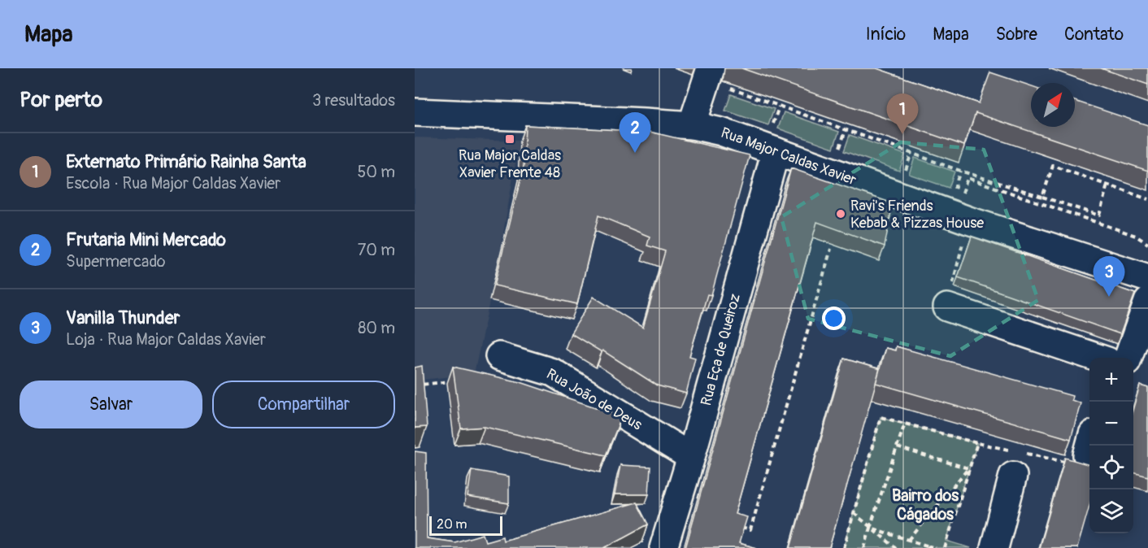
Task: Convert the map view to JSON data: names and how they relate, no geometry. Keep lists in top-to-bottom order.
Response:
{
  "streets": {
    "street": ["Rua Major Caldas Xavier", "Rua Eça de Queiroz", "Rua João de Deus"]
  },
  "crossings": [
    ["Rua Major Caldas Xavier", "Rua Eça de Queiroz"],
    ["Rua Eça de Queiroz", "Rua João de Deus"]
  ],
  "districts": ["Bairro dos Cágados"],
  "places": {
    "transit": ["Rua Major Caldas Xavier Frente 48"],
    "other": ["Ravi's Friends Kebab & Pizzas House"]
  },
  "scale_bar": "20 m",
  "north": "top right",
  "page": {
    "header": "Mapa",
    "nav": [
      "Início",
      "Mapa",
      "Sobre",
      "Contato"
    ],
    "heading": ["Por perto", "3 resultados"],
    "pins": ["1", "2", "3"],
    "list": [
      {
        "mark": "1",
        "name": "Externato Primário Rainha Santa",
        "note": "Escola · Rua Major Caldas Xavier",
        "value": "50 m"
      },
      {
        "mark": "2",
        "name": "Frutaria Mini Mercado",
        "note": "Supermercado",
        "value": "70 m"
      },
      {
        "mark": "3",
        "name": "Vanilla Thunder",
        "note": "Loja · Rua Major Caldas Xavier",
        "value": "80 m"
      }
    ],
    "map_buttons": ["+", "−"],
    "buttons": ["Salvar", "Compartilhar"],
    "scale": "20 m"
  }
}
